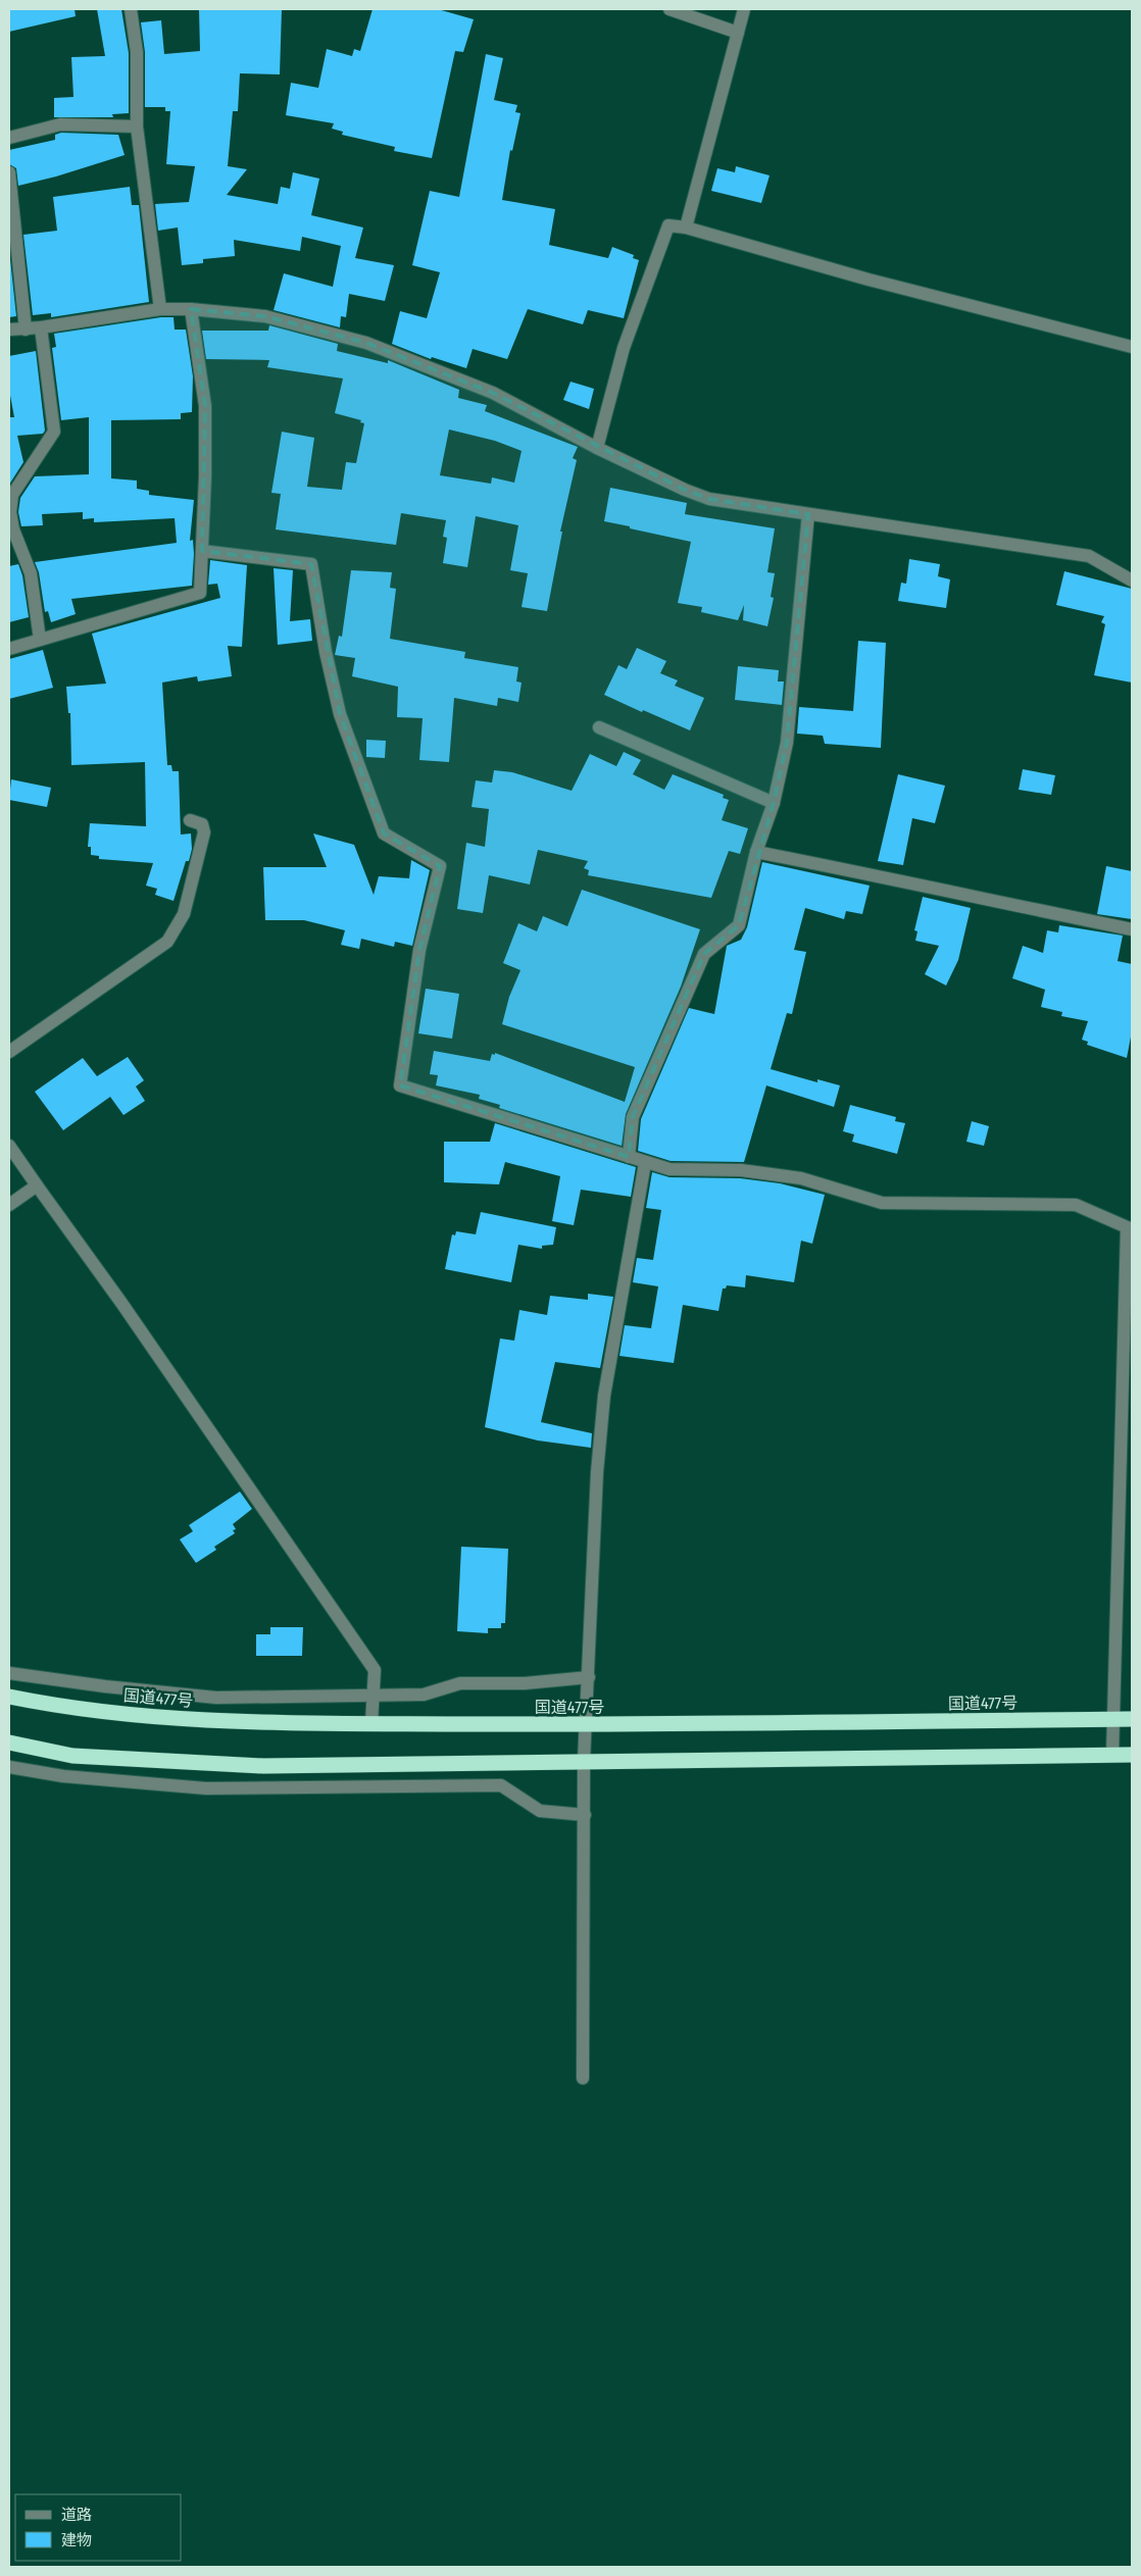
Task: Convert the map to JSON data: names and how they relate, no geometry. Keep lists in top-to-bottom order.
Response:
{
  "streets": {
    "highway": ["国道477号"]
  },
  "legend": ["道路", "建物"]
}
